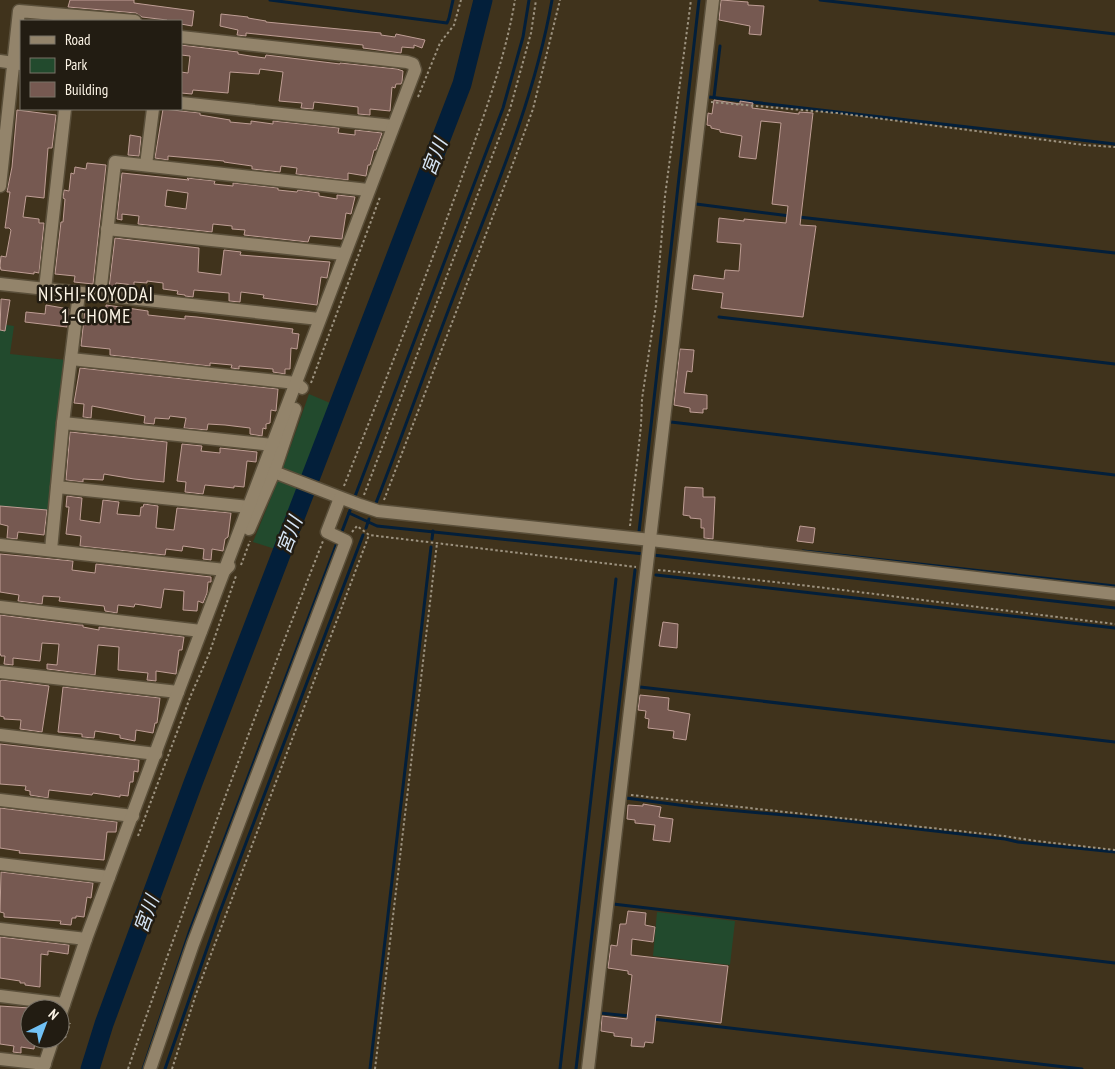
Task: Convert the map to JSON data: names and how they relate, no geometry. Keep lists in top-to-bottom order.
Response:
{
  "districts": ["NISHI-KOYODAI 1-CHOME"],
  "water": ["宮川"],
  "legend": ["Road", "Park", "Building"],
  "north": "top right"
}
